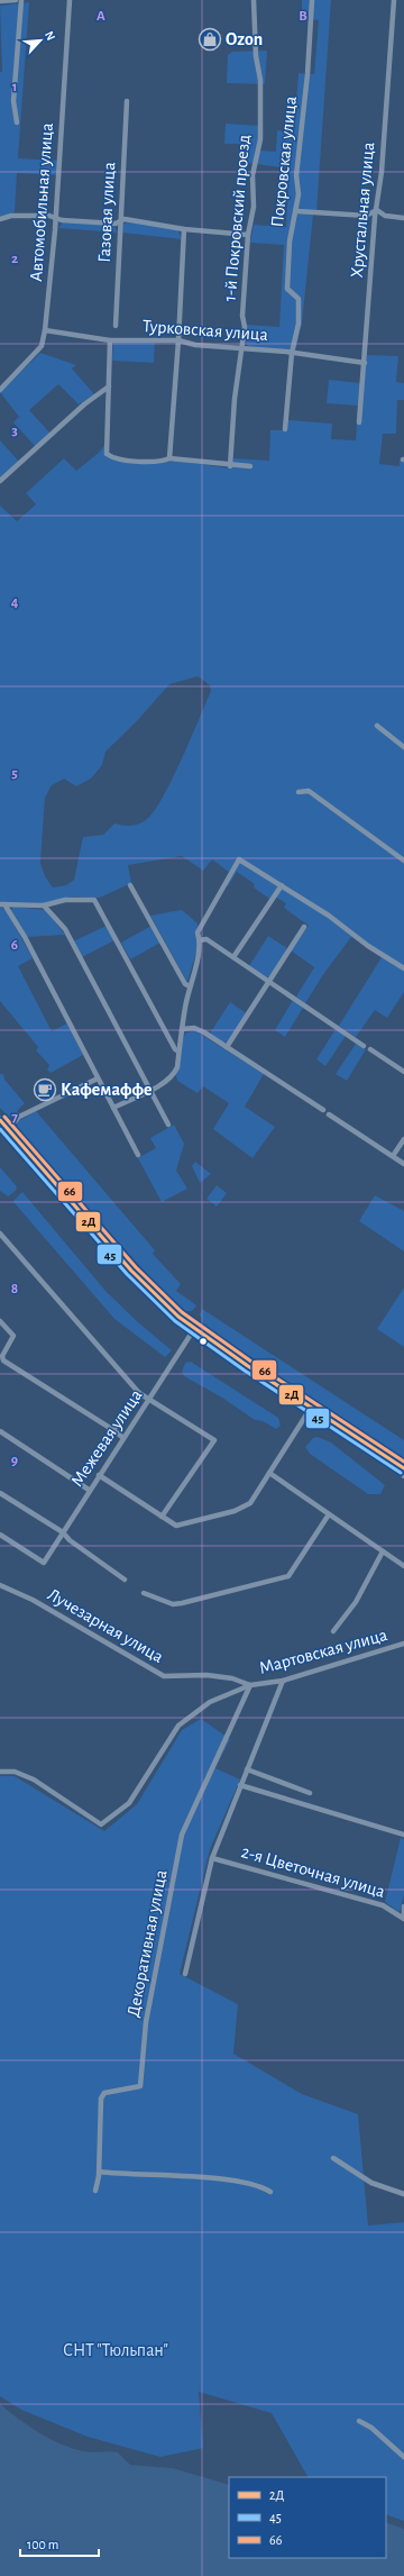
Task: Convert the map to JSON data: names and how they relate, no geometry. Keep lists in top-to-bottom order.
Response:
{
  "streets": {
    "street": [
      "Покровская улица",
      "Автомобильная улица",
      "Хрустальная улица",
      "Газовая улица",
      "1-й Покровский проезд",
      "Турковская улица",
      "Межевая улица",
      "Лучезарная улица",
      "Мартовская улица",
      "2-я Цветочная улица",
      "Декоративная улица"
    ]
  },
  "crossings": [
    ["Покровская улица", "Турковская улица"],
    ["Автомобильная улица", "Турковская улица"],
    ["Хрустальная улица", "Турковская улица"],
    ["1-й Покровский проезд", "Турковская улица"],
    ["Лучезарная улица", "Мартовская улица"],
    ["Лучезарная улица", "Декоративная улица"],
    ["Мартовская улица", "Декоративная улица"]
  ],
  "parks": ["СНТ \"Тюльпан\""],
  "places": {
    "shop": ["Ozon"],
    "cafe": ["Кафемаффе"]
  },
  "lines": ["transit line 66", "transit line 2Д", "transit line 45"],
  "legend": ["2Д", "45", "66"],
  "scale_bar": "100 m",
  "north": "top right",
  "grid": {
    "columns": ["A", "B"],
    "rows": [
      "1",
      "2",
      "3",
      "4",
      "5",
      "6",
      "7",
      "8",
      "9"
    ]
  }
}
